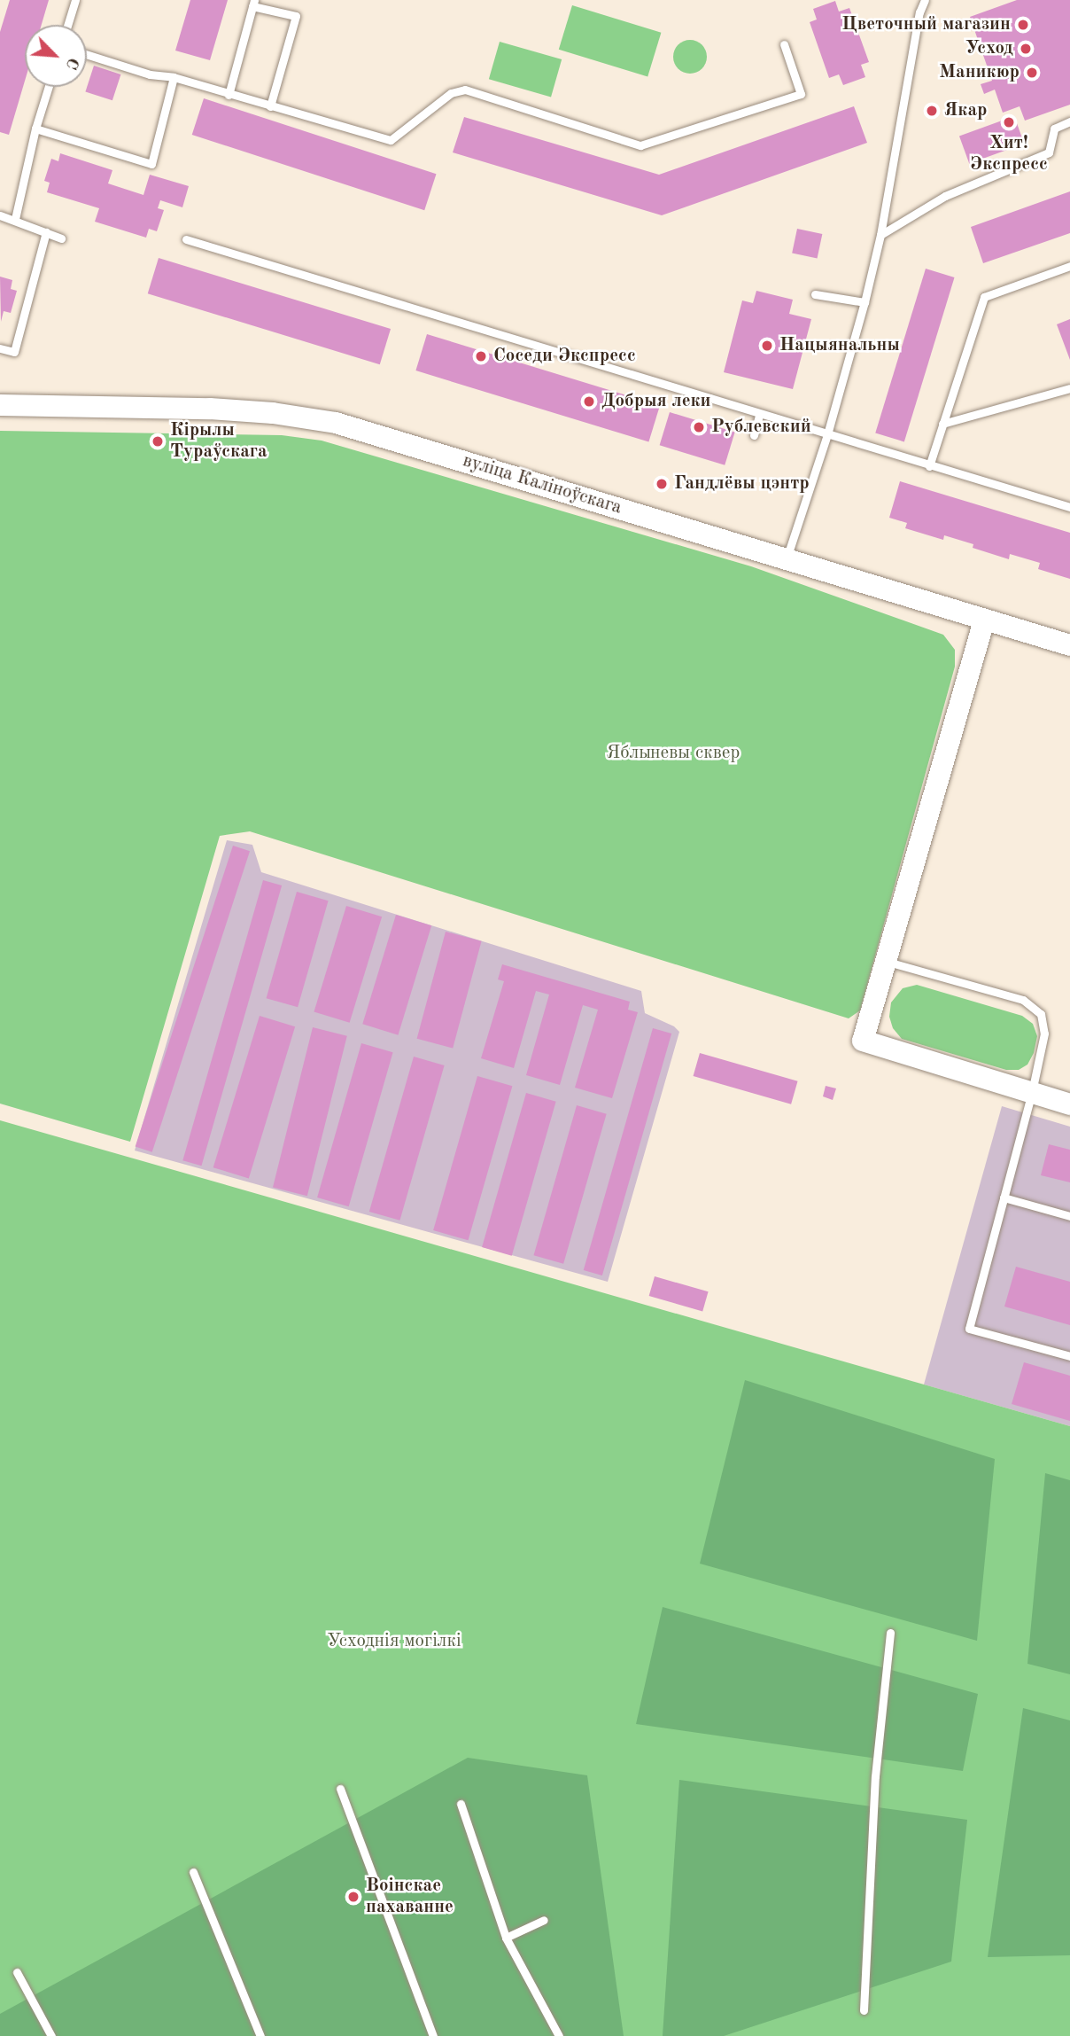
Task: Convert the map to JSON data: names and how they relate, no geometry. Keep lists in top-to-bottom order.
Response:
{
  "streets": {
    "main road": ["вуліца Каліноўскага"]
  },
  "parks": ["Яблыневы сквер", "Усходнія могілкі"],
  "places": [
    "Цветочный магазин",
    "Усход",
    "Маникюр",
    "Якар",
    "Хит! Экспресс",
    "Нацыянальны",
    "Соседи Экспресс",
    "Добрыя леки",
    "Рублевский",
    "Кірылы Тураўскага",
    "Гандлёвы цэнтр",
    "Воінскае пахаванне"
  ],
  "north": "bottom right"
}
